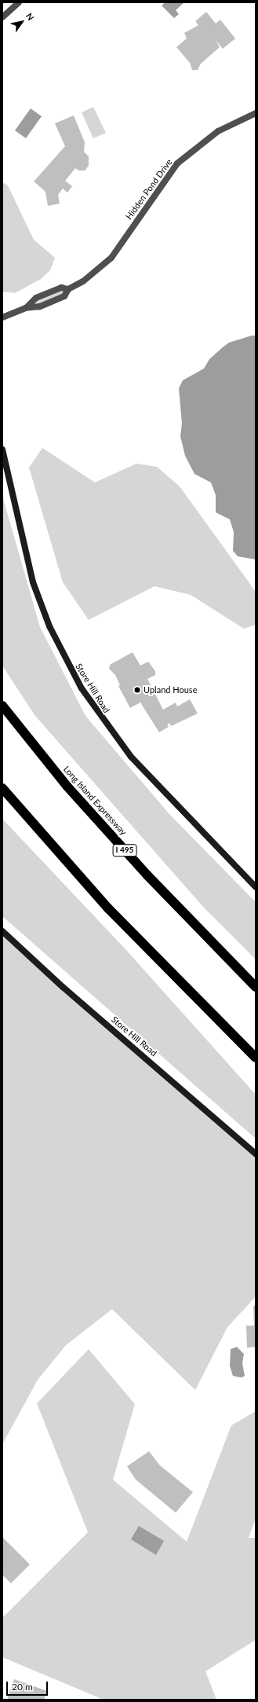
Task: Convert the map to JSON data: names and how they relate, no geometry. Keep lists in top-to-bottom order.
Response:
{
  "streets": {
    "highway": ["Long Island Expressway", "I 495"],
    "main road": ["Store Hill Road"],
    "street": ["Hidden Pond Drive"]
  },
  "places": ["Upland House"],
  "scale_bar": "20 m",
  "north": "top right"
}
